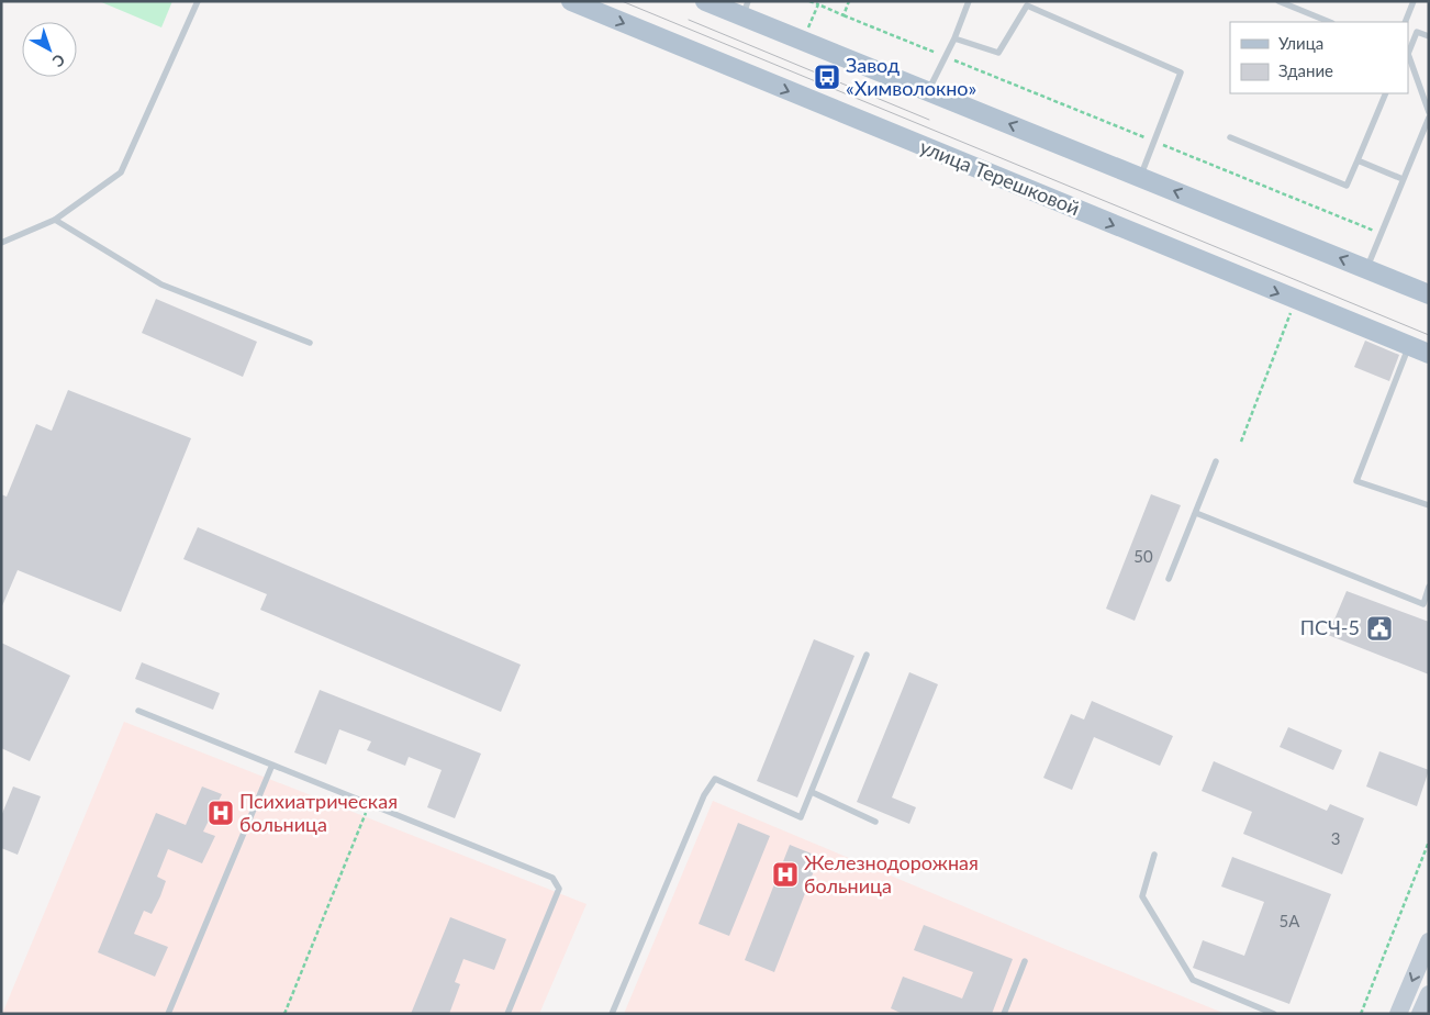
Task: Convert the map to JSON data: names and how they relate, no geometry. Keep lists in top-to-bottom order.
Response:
{
  "streets": {
    "main road": ["улица Терешковой"]
  },
  "places": {
    "bus stop": ["Завод «Химволокно»"],
    "public building": ["ПСЧ-5"],
    "hospital": ["Психиатрическая больница", "Железнодорожная больница"]
  },
  "house_numbers": ["50", "3", "5А"],
  "legend": ["Улица", "Здание"],
  "north": "bottom right"
}
